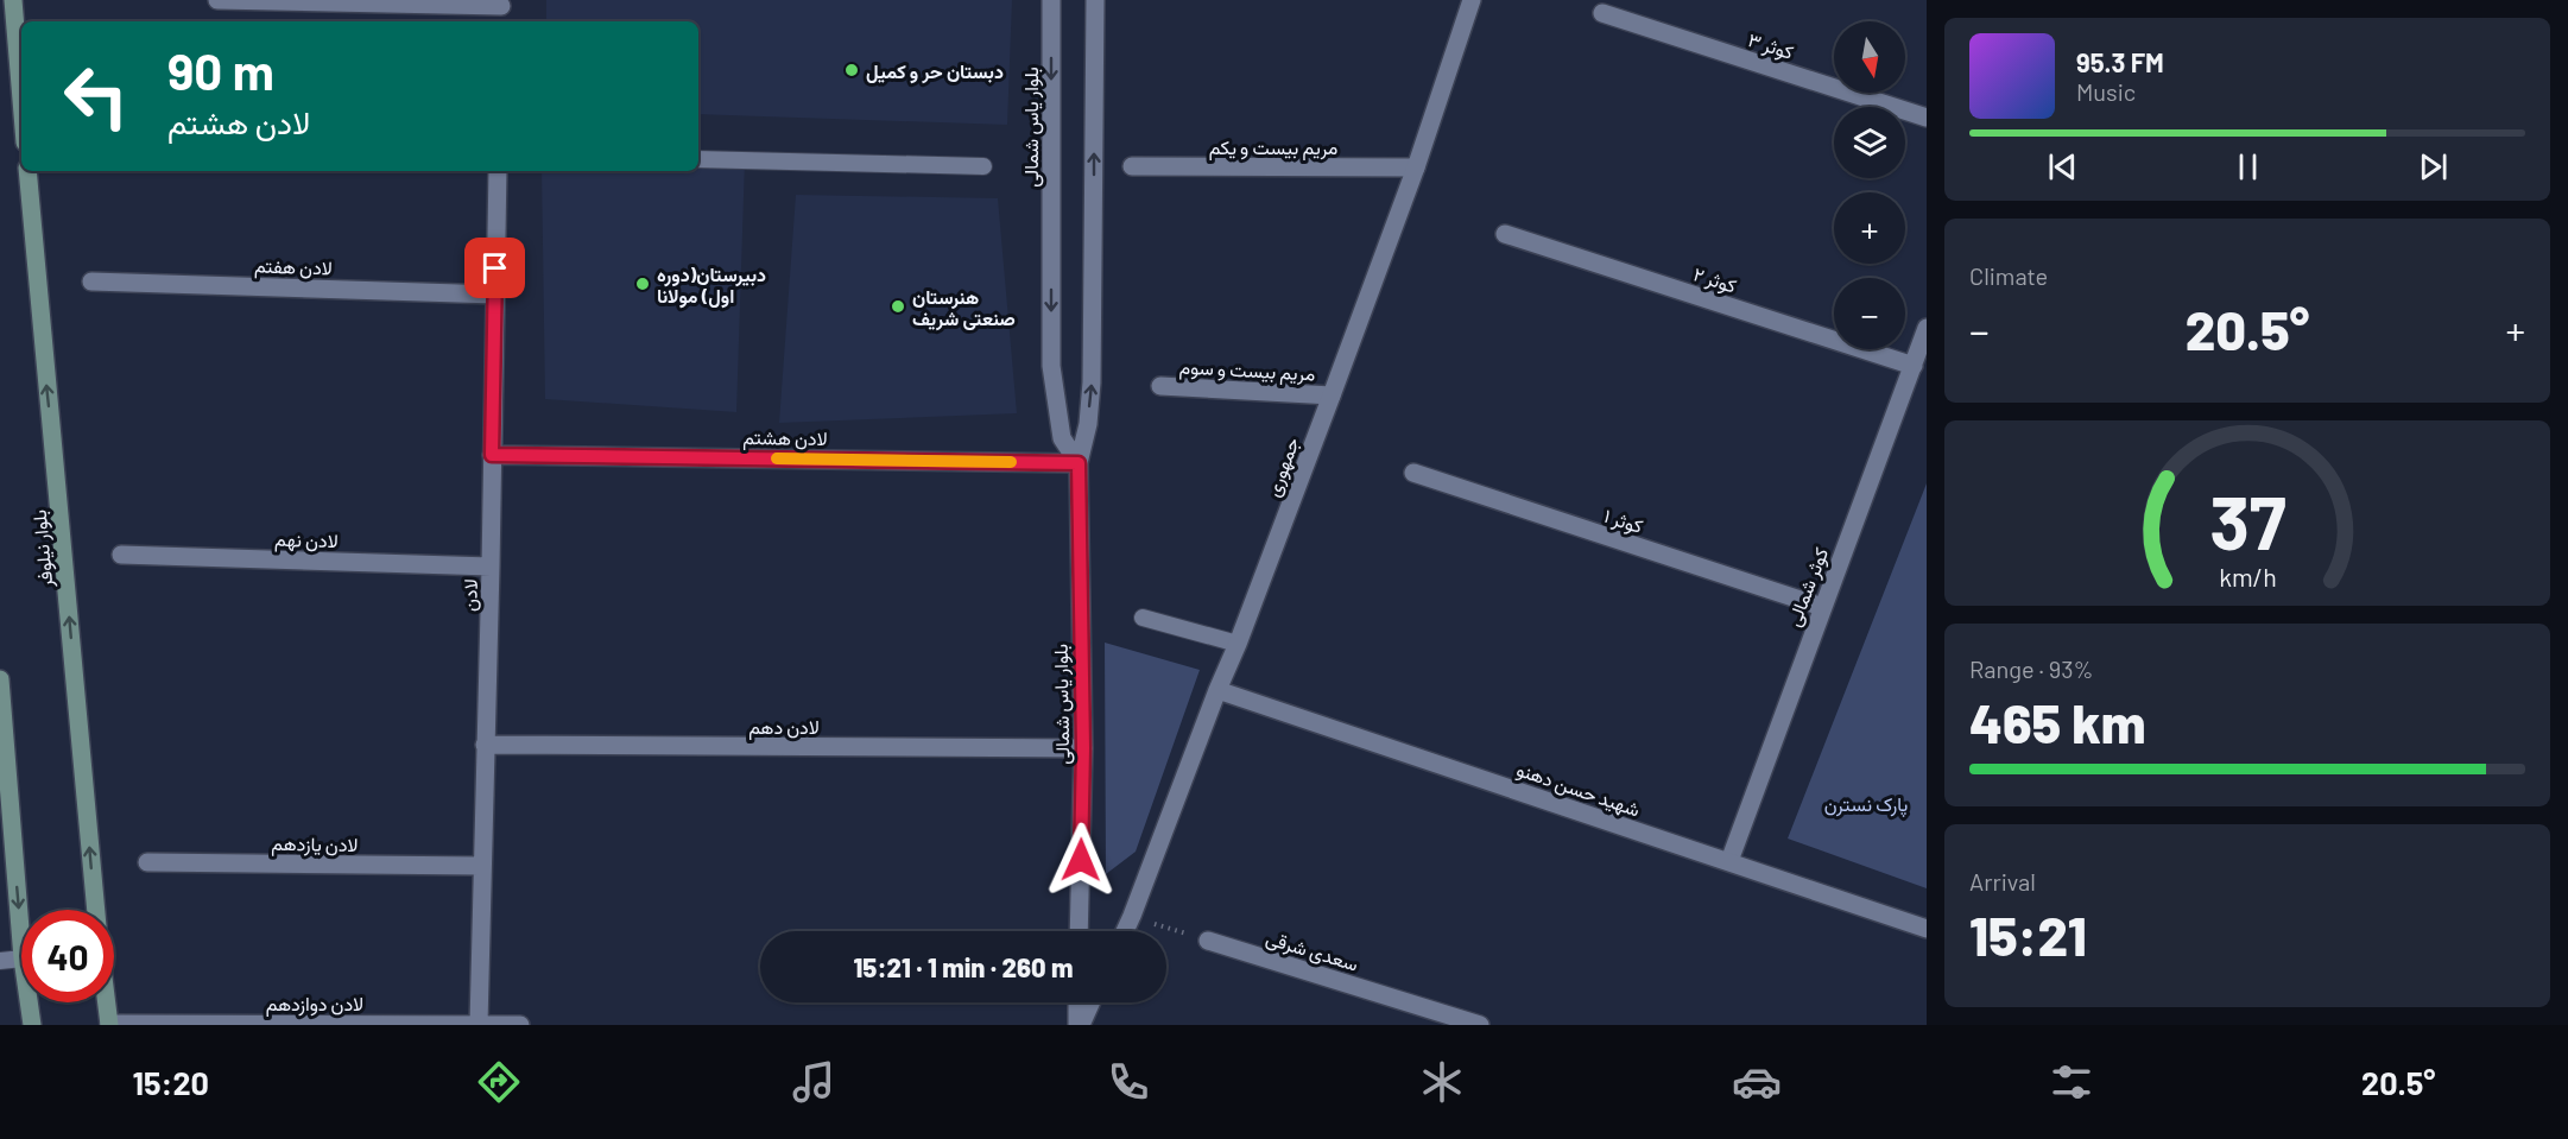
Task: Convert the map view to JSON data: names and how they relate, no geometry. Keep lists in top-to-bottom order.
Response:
{
  "streets": {
    "main road": ["بلوار نیلوفر"],
    "street": [
      "کوثر ۳",
      "بلوار یاس شمالی",
      "مریم بیست و یکم",
      "لادن هفتم",
      "کوثر ۲",
      "مریم بیست و سوم",
      "لادن هشتم",
      "جمهوری",
      "کوثر ۱",
      "لادن نهم",
      "کوثر شمالی",
      "لادن",
      "لادن دهم",
      "شهید حسن دهنو",
      "لادن یازدهم",
      "سعدی شرقی",
      "لادن دوازدهم"
    ]
  },
  "crossings": [
    ["بلوار یاس شمالی", "لادن هشتم"],
    ["بلوار یاس شمالی", "لادن دهم"],
    ["مریم بیست و یکم", "جمهوری"],
    ["لادن هفتم", "لادن"],
    ["کوثر ۲", "کوثر شمالی"],
    ["مریم بیست و سوم", "جمهوری"],
    ["لادن هشتم", "لادن"],
    ["جمهوری", "شهید حسن دهنو"],
    ["کوثر ۱", "کوثر شمالی"],
    ["لادن نهم", "لادن"],
    ["بلوار نیلوفر", "لادن دوازدهم"],
    ["کوثر شمالی", "شهید حسن دهنو"],
    ["لادن", "لادن دهم"],
    ["لادن", "لادن یازدهم"],
    ["لادن", "لادن دوازدهم"]
  ],
  "parks": ["پارک نسترن"],
  "places": ["دبستان حر و کمیل", "دبیرستان(دوره اول) مولانا", "هنرستان صنعتی شریف"],
  "north": "bottom",
  "page": {
    "map_buttons": ["+", "−"],
    "turn": ["90 m", "لادن هشتم"],
    "song": ["95.3 FM", "Music"],
    "tile": [
      "Climate",
      ["Range · 93%", "465 km"],
      ["Arrival", "15:21"]
    ],
    "heat": ["−", "20.5°", "+"],
    "limit": "40",
    "trip": "15:21 · 1 min · 260 m",
    "tabs": ["15:20", "20.5°"],
    "gauge": ["37", "km/h"]
  }
}
